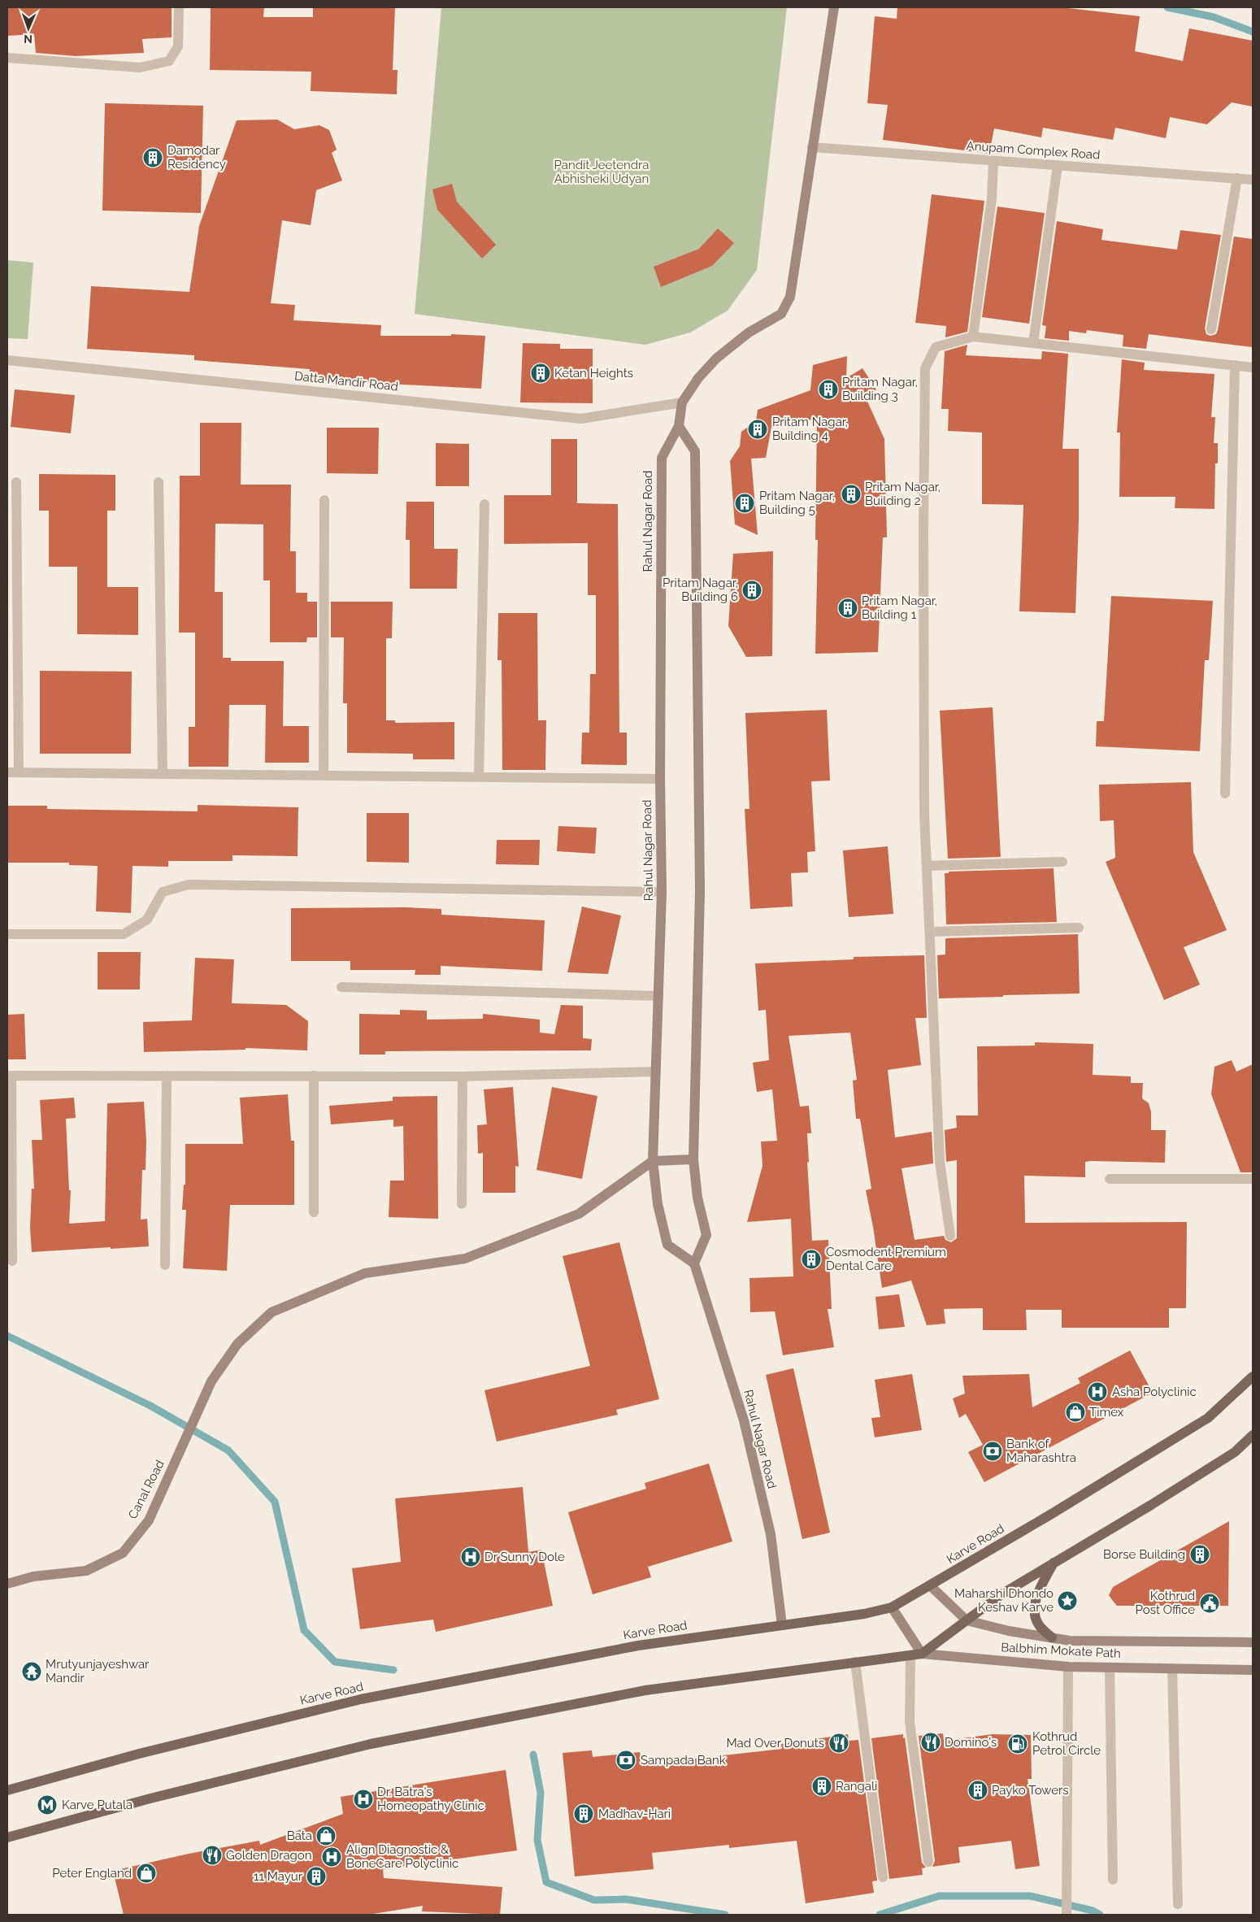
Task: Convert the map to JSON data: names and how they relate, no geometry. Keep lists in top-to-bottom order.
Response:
{
  "streets": {
    "main road": ["Karve Road"],
    "street": [
      "Anupam Complex Road",
      "Datta Mandir Road",
      "Rahul Nagar Road",
      "Canal Road",
      "Balbhim Mokate Path"
    ]
  },
  "crossings": [
    ["Datta Mandir Road", "Rahul Nagar Road"],
    ["Rahul Nagar Road", "Canal Road"],
    ["Rahul Nagar Road", "Karve Road"],
    ["Karve Road", "Balbhim Mokate Path"]
  ],
  "parks": ["Pandit Jeetendra Abhisheki Udyan"],
  "places": {
    "building": [
      "Damodar Residency",
      "Ketan Heights",
      "Pritam Nagar, Building 3",
      "Pritam Nagar, Building 4",
      "Pritam Nagar, Building 2",
      "Pritam Nagar, Building 5",
      "Pritam Nagar, Building 6",
      "Pritam Nagar, Building 1",
      "Cosmodent Premium Dental Care",
      "Borse Building",
      "Rangali",
      "Payko Towers",
      "Madhav-Hari",
      "11 Mayur"
    ],
    "hospital": [
      "Asha Polyclinic",
      "Dr Sunny Dole",
      "Dr. Batra's Homeopathy Clinic",
      "Align Diagnostic & BoneCare Polyclinic"
    ],
    "shop": ["Timex", "Bata", "Peter England"],
    "bank": ["Bank of Maharashtra", "Sampada Bank"],
    "place": ["Maharshi Dhondo Keshav Karve"],
    "public building": ["Kothrud Post Office"],
    "temple": ["Mrutyunjayeshwar Mandir"],
    "restaurant": ["Domino's", "Mad Over Donuts", "Golden Dragon"],
    "fuel station": ["Kothrud Petrol Circle"],
    "metro station": ["Karve Putala"]
  },
  "north": "bottom"
}
